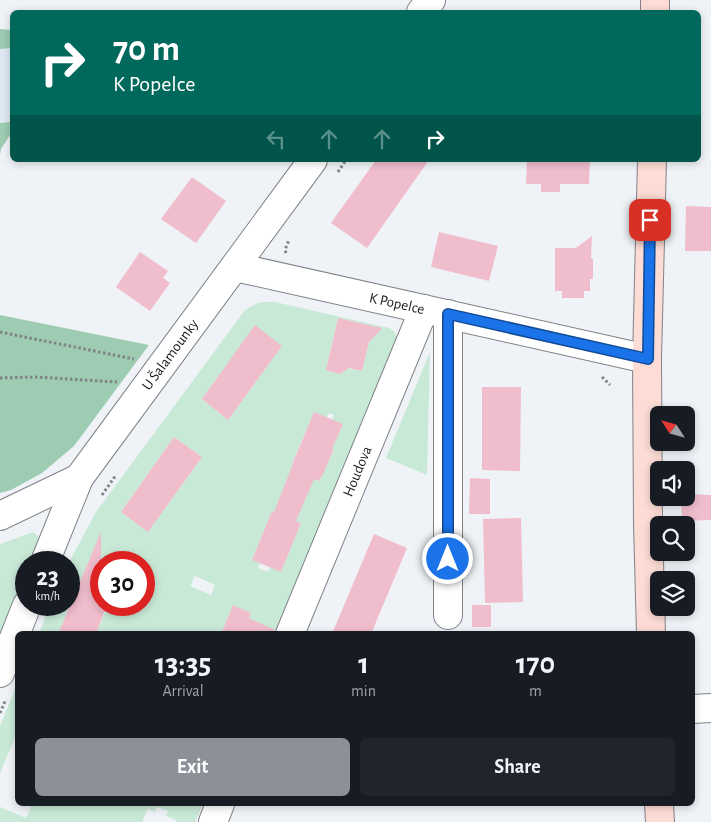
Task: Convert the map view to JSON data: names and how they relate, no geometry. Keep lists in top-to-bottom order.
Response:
{
  "streets": {
    "street": ["K Popelce", "U Šalamounky", "Houdova"]
  },
  "crossings": [
    ["K Popelce", "U Šalamounky"],
    ["K Popelce", "Houdova"]
  ],
  "north": "top left",
  "page": {
    "turn": ["70 m", "K Popelce"],
    "speed": "23 km/h",
    "limit": "30",
    "eta": [
      "13:35",
      "Arrival",
      "1",
      "min",
      "170",
      "m"
    ],
    "buttons": ["Exit", "Share"]
  }
}
